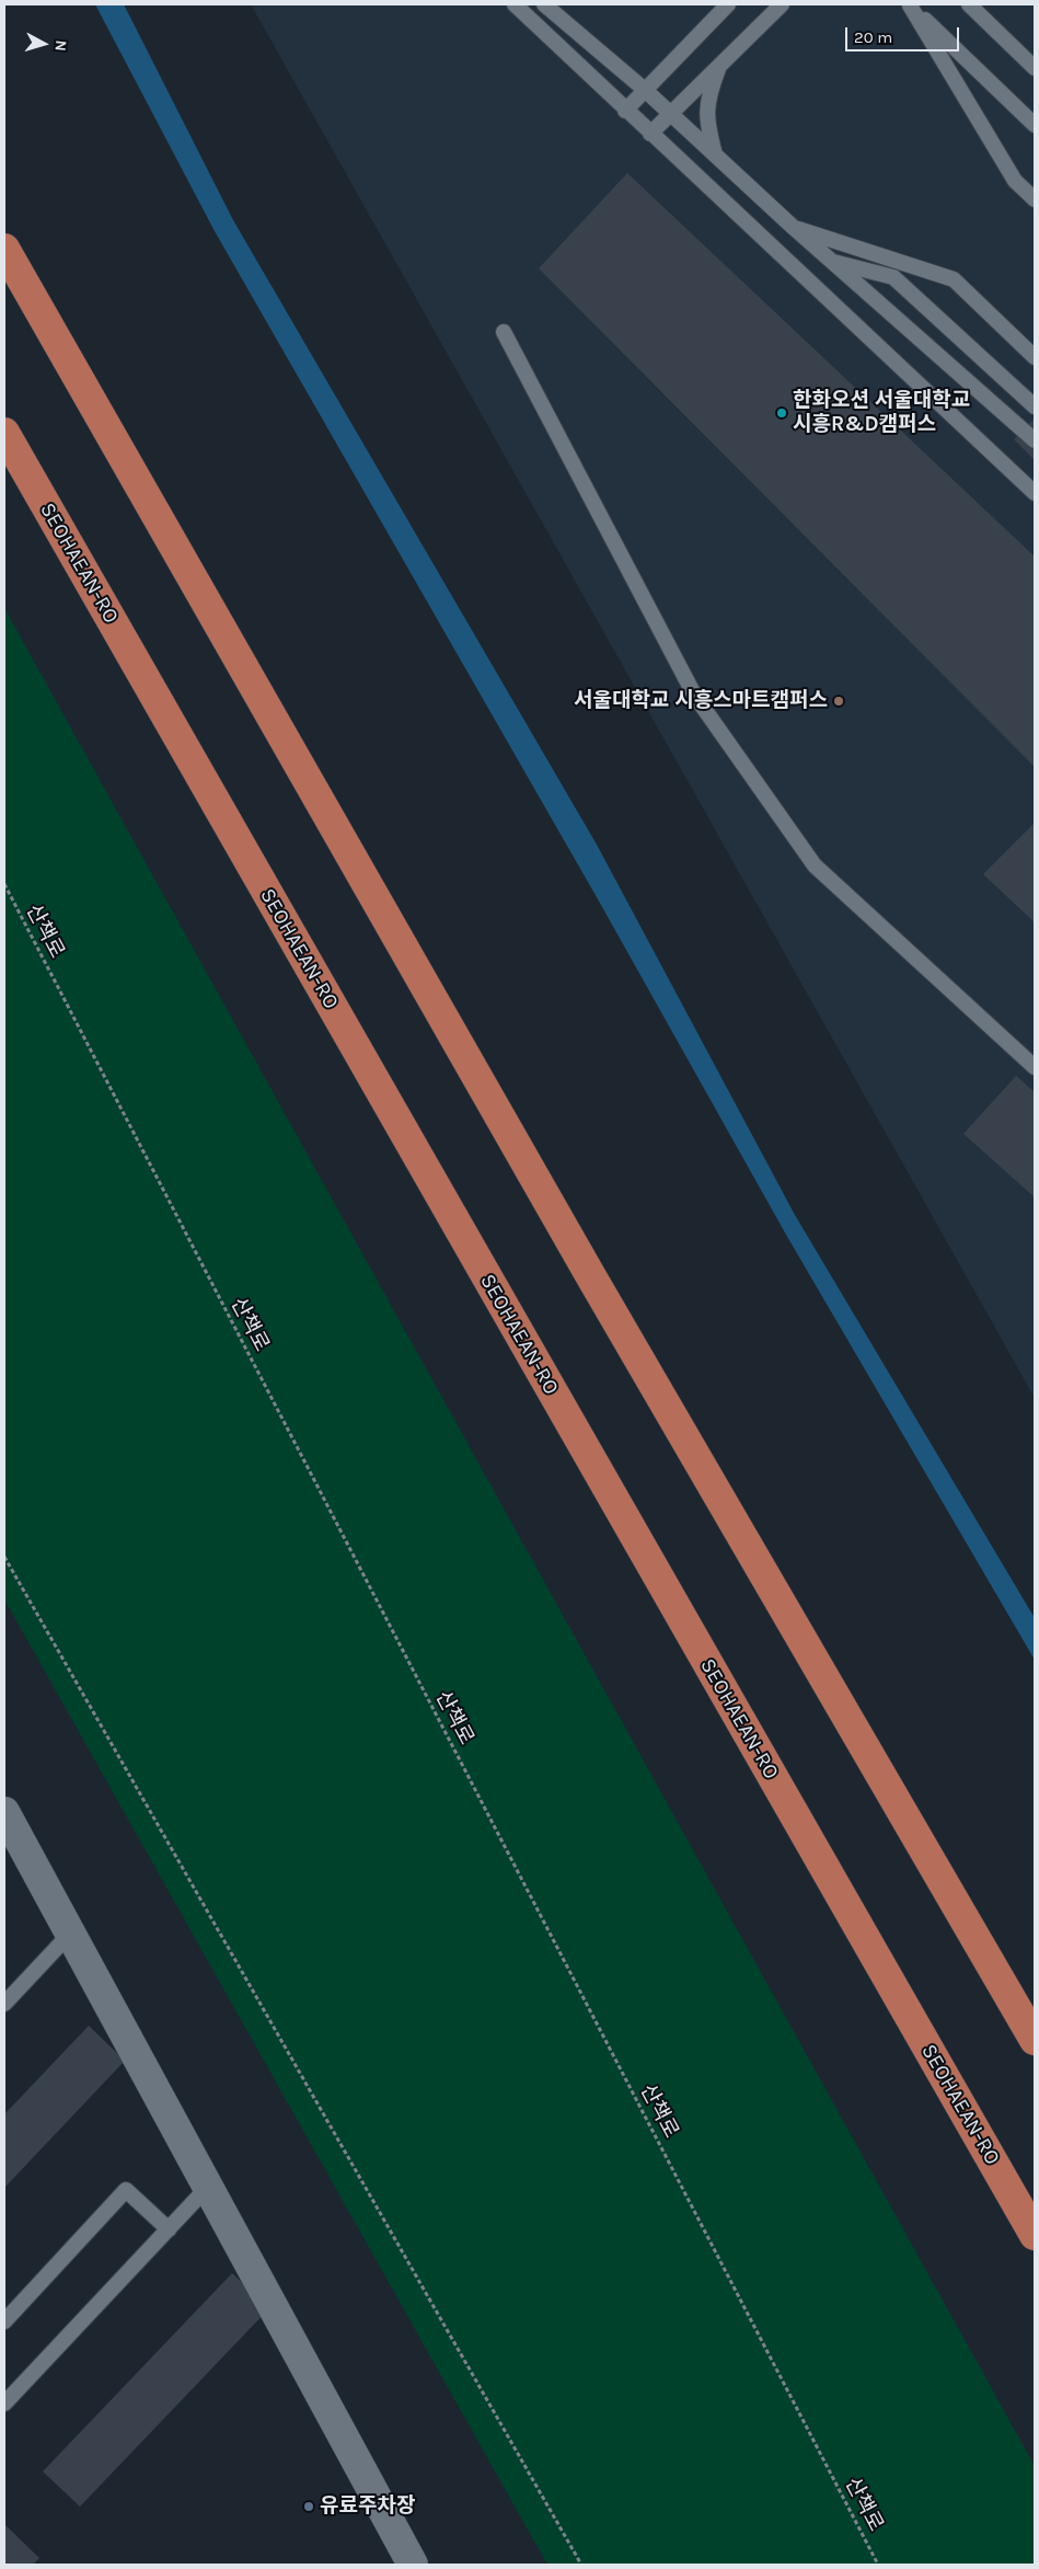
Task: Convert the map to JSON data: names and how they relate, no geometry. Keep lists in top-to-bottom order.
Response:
{
  "streets": {
    "main road": ["SEOHAEAN-RO"],
    "path": ["산책로"]
  },
  "places": ["한화오션 서울대학교 시흥R&D캠퍼스", "서울대학교 시흥스마트캠퍼스", "유료주차장"],
  "scale_bar": "20 m",
  "north": "right"
}
